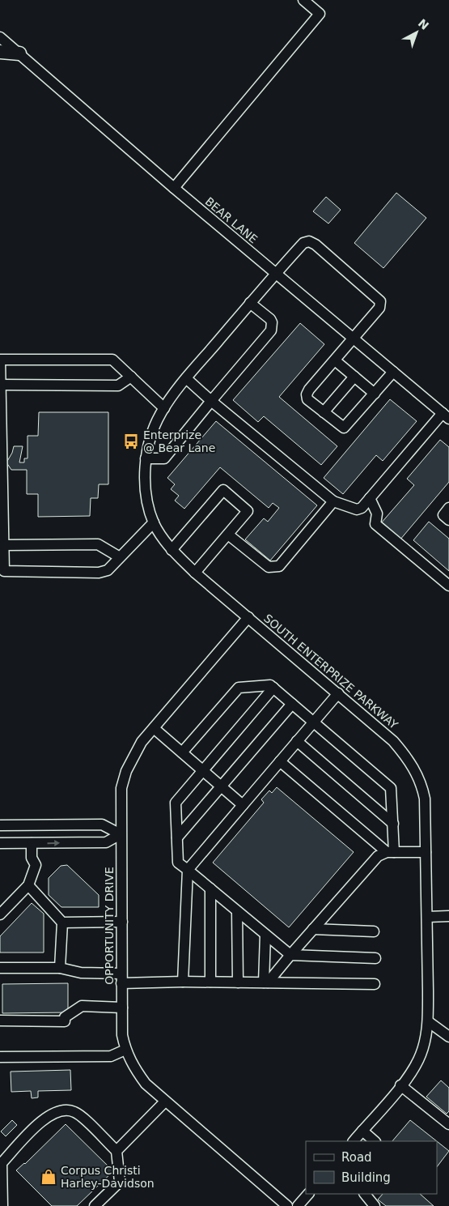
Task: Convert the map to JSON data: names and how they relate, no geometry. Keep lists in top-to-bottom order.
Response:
{
  "streets": {
    "street": ["BEAR LANE", "SOUTH ENTERPRIZE PARKWAY", "OPPORTUNITY DRIVE"]
  },
  "crossings": [
    ["BEAR LANE", "SOUTH ENTERPRIZE PARKWAY"],
    ["SOUTH ENTERPRIZE PARKWAY", "OPPORTUNITY DRIVE"]
  ],
  "places": {
    "bus stop": ["Enterprize @ Bear Lane"],
    "shop": ["Corpus Christi Harley-Davidson"]
  },
  "legend": ["Road", "Building"],
  "north": "top right"
}
